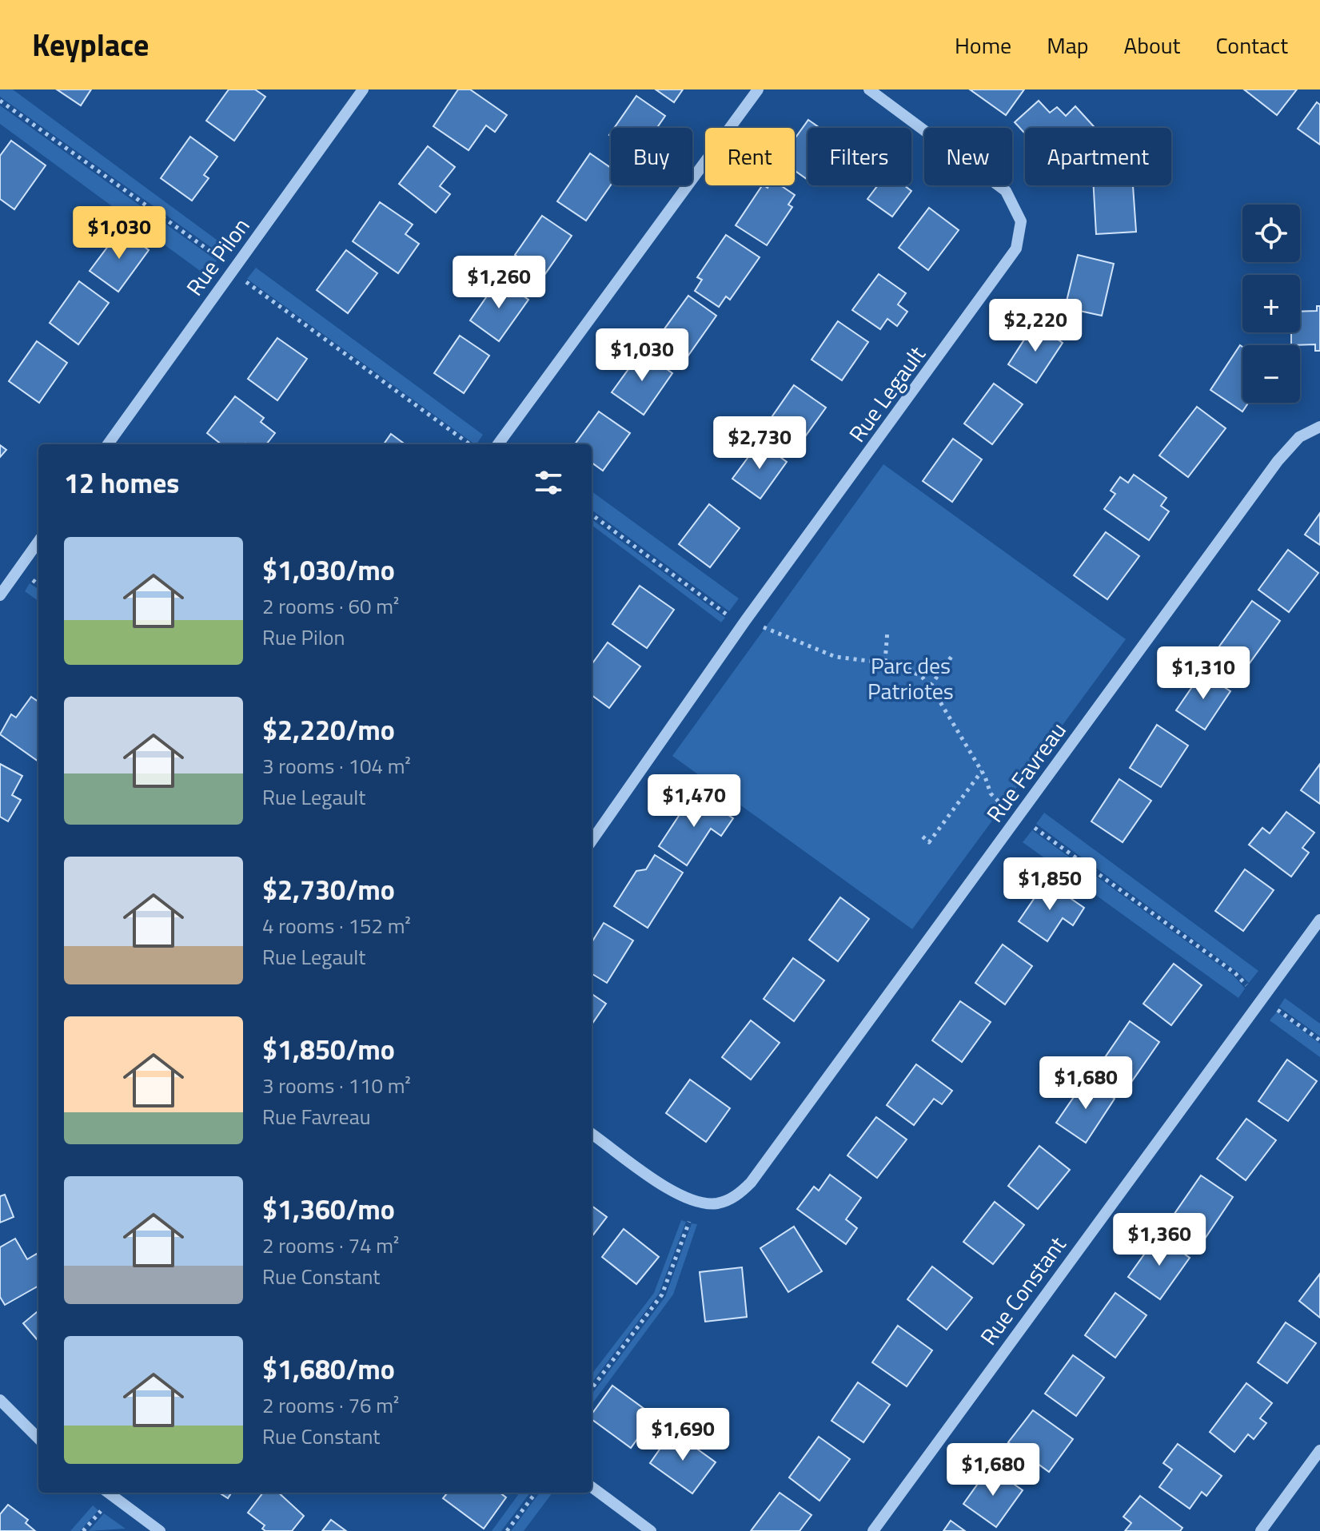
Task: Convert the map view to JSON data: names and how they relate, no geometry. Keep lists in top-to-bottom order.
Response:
{
  "streets": {
    "street": [
      "Rue Pilon",
      "Rue Legault",
      "Rue Favreau",
      "Rue Constant"
    ]
  },
  "parks": ["Parc des Patriotes"],
  "page": {
    "header": "Keyplace",
    "nav": [
      "Home",
      "Map",
      "About",
      "Contact"
    ],
    "chip": [
      "Buy",
      "Rent",
      "Filters",
      "New",
      "Apartment"
    ],
    "map_buttons": ["+", "−"],
    "price": [
      "$1,030",
      "$1,260",
      "$2,220",
      "$1,030",
      "$2,730",
      "$1,310",
      "$1,470",
      "$1,850",
      "$1,680",
      "$1,360",
      "$1,690",
      "$1,680"
    ],
    "heading": "12 homes",
    "list": [
      {
        "name": "$1,030/mo",
        "note": "2 rooms · 60 m² · Rue Pilon"
      },
      {
        "name": "$2,220/mo",
        "note": "3 rooms · 104 m² · Rue Legault"
      },
      {
        "name": "$2,730/mo",
        "note": "4 rooms · 152 m² · Rue Legault"
      },
      {
        "name": "$1,850/mo",
        "note": "3 rooms · 110 m² · Rue Favreau"
      },
      {
        "name": "$1,360/mo",
        "note": "2 rooms · 74 m² · Rue Constant"
      },
      {
        "name": "$1,680/mo",
        "note": "2 rooms · 76 m² · Rue Constant"
      }
    ]
  }
}
